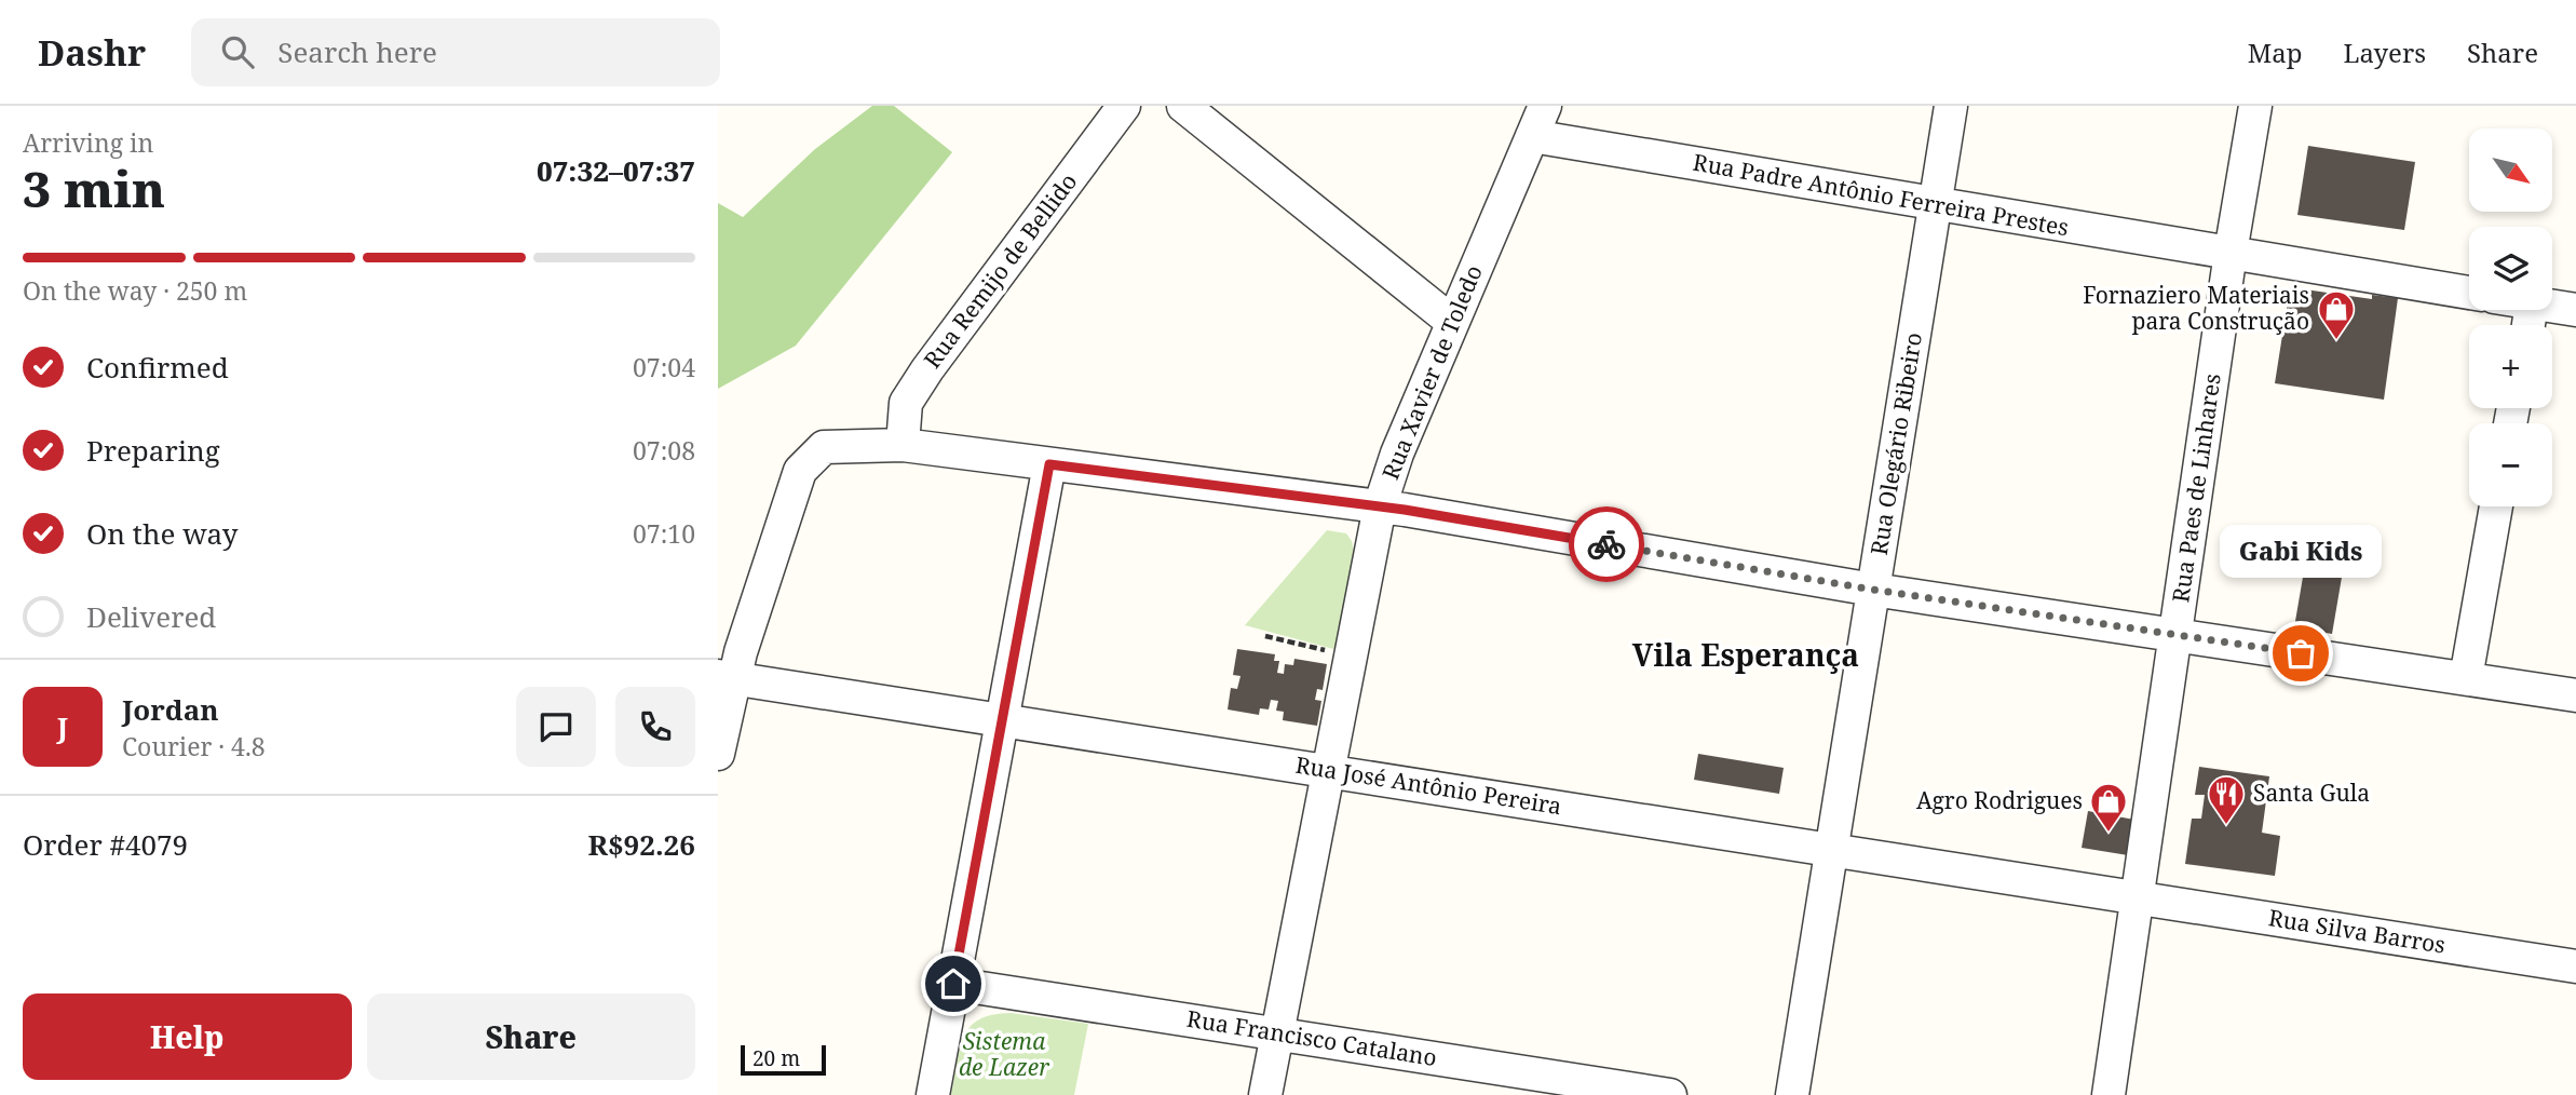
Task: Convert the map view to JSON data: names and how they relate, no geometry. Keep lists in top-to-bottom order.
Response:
{
  "streets": {
    "street": [
      "Rua Padre Antônio Ferreira Prestes",
      "Rua Remijo de Bellido",
      "Rua Xavier de Toledo",
      "Rua Olegário Ribeiro",
      "Rua Paes de Linhares",
      "Rua José Antônio Pereira",
      "Rua Silva Barros",
      "Rua Francisco Catalano"
    ]
  },
  "crossings": [
    ["Rua Padre Antônio Ferreira Prestes", "Rua Xavier de Toledo"],
    ["Rua Padre Antônio Ferreira Prestes", "Rua Olegário Ribeiro"],
    ["Rua Padre Antônio Ferreira Prestes", "Rua Paes de Linhares"],
    ["Rua Xavier de Toledo", "Rua José Antônio Pereira"],
    ["Rua Xavier de Toledo", "Rua Francisco Catalano"],
    ["Rua Olegário Ribeiro", "Rua José Antônio Pereira"],
    ["Rua Paes de Linhares", "Rua José Antônio Pereira"],
    ["Rua Paes de Linhares", "Rua Silva Barros"],
    ["Rua José Antônio Pereira", "Rua Silva Barros"]
  ],
  "districts": ["Vila Esperança"],
  "parks": ["Sistema de Lazer"],
  "places": {
    "shop": ["Fornaziero Materiais para Construção", "Agro Rodrigues"],
    "other": ["Gabi Kids"],
    "restaurant": ["Santa Gula"]
  },
  "scale_bar": "20 m",
  "north": "bottom right",
  "page": {
    "header": "Dashr",
    "search": "Search here",
    "nav": ["Map", "Layers", "Share"],
    "heading": ["3 min", "Arriving in", "07:32–07:37"],
    "panel": [
      "Jordan",
      "Courier · 4.8",
      "Order #4079",
      "R$92.26"
    ],
    "map_buttons": ["+", "−"],
    "bar": "On the way · 250 m",
    "list": [
      ["Confirmed", "07:04"],
      ["Preparing", "07:08"],
      ["On the way", "07:10"],
      "Delivered"
    ],
    "bubble": "Gabi Kids",
    "round": "J",
    "buttons": ["Help", "Share"],
    "scale": "20 m"
  }
}
